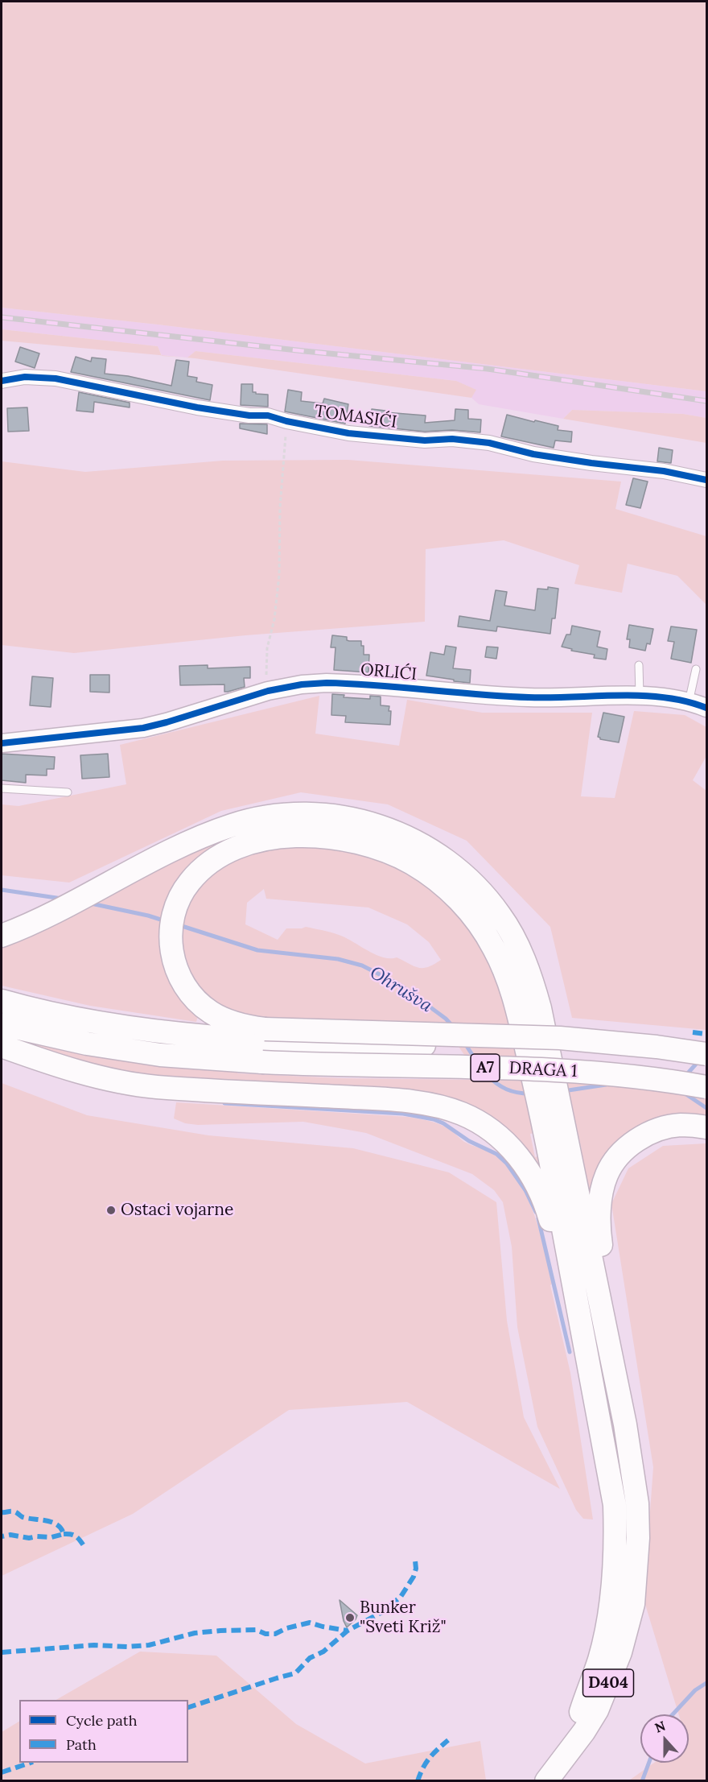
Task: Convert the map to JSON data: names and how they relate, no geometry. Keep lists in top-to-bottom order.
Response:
{
  "streets": {
    "highway": ["A7", "DRAGA 1", "D404"],
    "street": ["TOMASIĆI", "ORLIĆI"]
  },
  "crossings": [
    ["A7", "DRAGA 1"]
  ],
  "water": ["Ohrušva"],
  "places": ["Ostaci vojarne", "Bunker \"Sveti Križ\""],
  "legend": ["Cycle path", "Path"],
  "north": "top"
}
